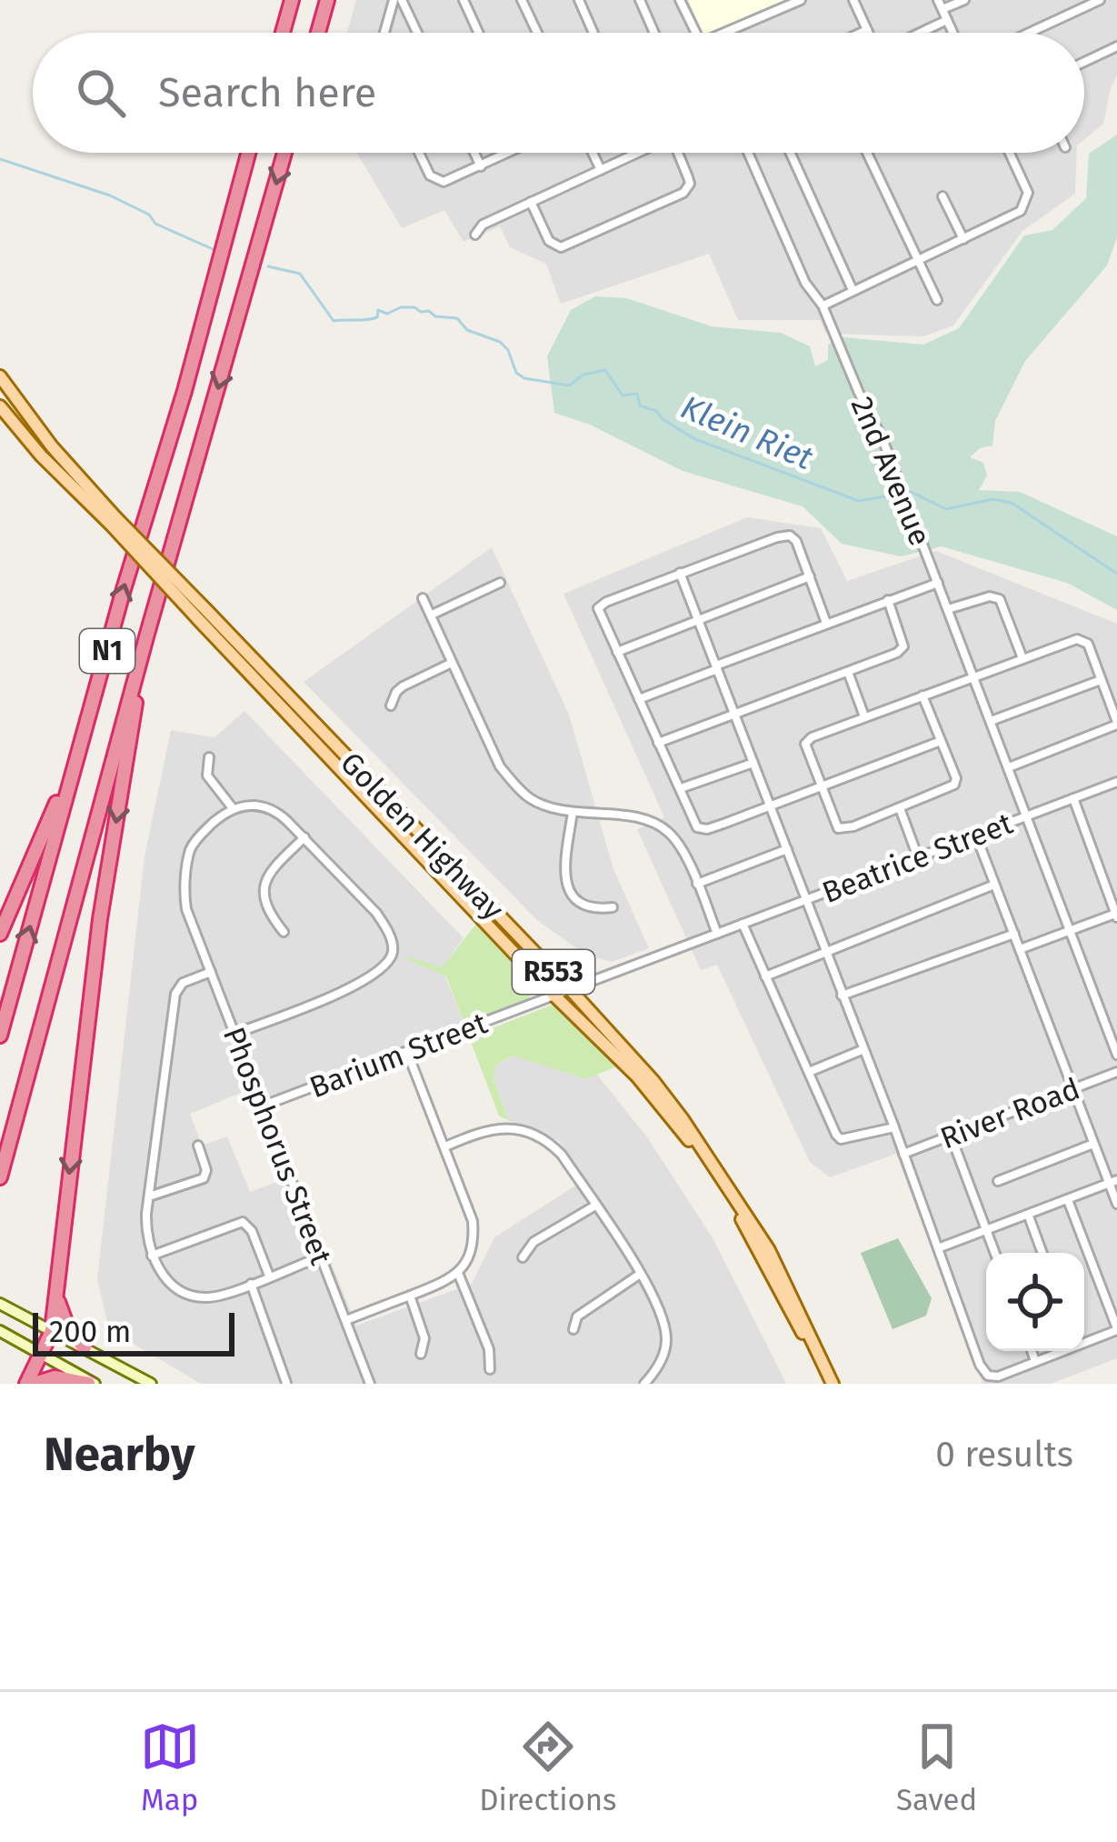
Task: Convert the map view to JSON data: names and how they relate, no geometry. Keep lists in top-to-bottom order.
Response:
{
  "streets": {
    "highway": ["N1"],
    "main road": ["Golden Highway", "R553"],
    "street": [
      "2nd Avenue",
      "Beatrice Street",
      "Barium Street",
      "River Road",
      "Phosphorus Street"
    ]
  },
  "crossings": [
    ["2nd Avenue", "Beatrice Street"],
    ["Golden Highway", "Barium Street"],
    ["Beatrice Street", "Barium Street"],
    ["Barium Street", "Phosphorus Street"]
  ],
  "water": ["Klein Riet"],
  "scale_bar": "200 m",
  "page": {
    "search": "Search here",
    "scale": "200 m",
    "heading": ["Nearby", "0 results"],
    "nav": ["Map", "Directions", "Saved"]
  }
}
